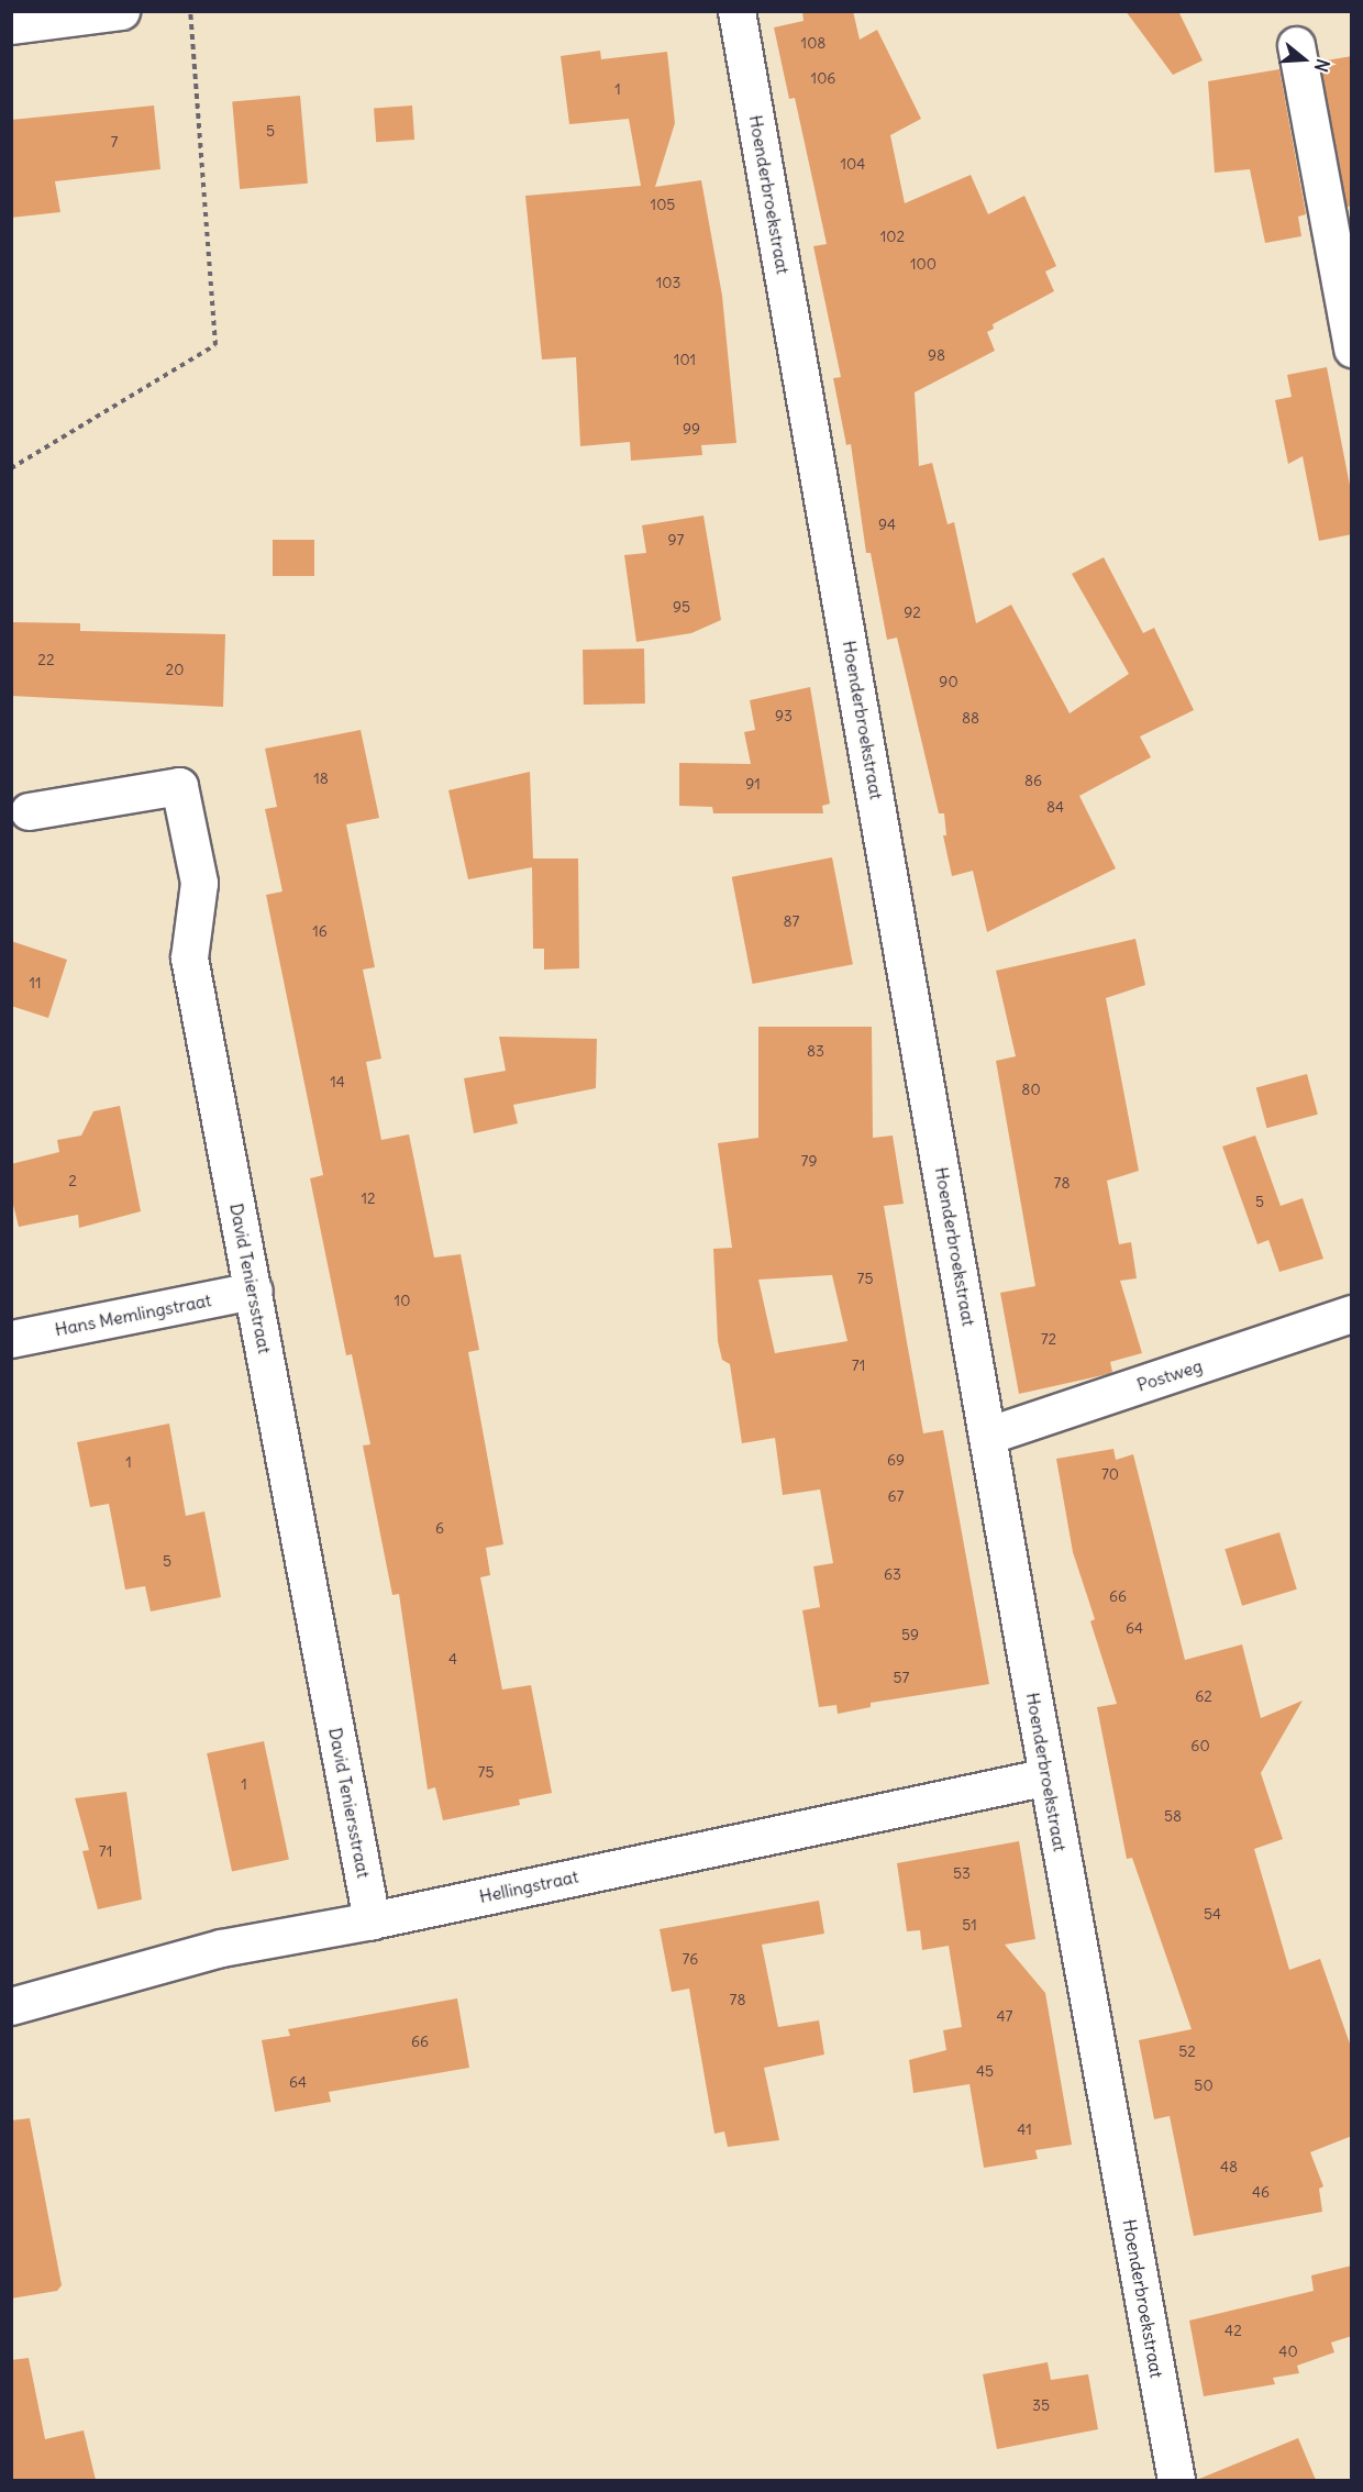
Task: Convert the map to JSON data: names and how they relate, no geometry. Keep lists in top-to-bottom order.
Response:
{
  "streets": {
    "street": [
      "Hoenderbroekstraat",
      "David Teniersstraat",
      "Hans Memlingstraat",
      "Postweg",
      "Hellingstraat"
    ]
  },
  "crossings": [
    ["Hoenderbroekstraat", "Postweg"],
    ["Hoenderbroekstraat", "Hellingstraat"],
    ["David Teniersstraat", "Hans Memlingstraat"],
    ["David Teniersstraat", "Hellingstraat"]
  ],
  "house_numbers": [
    "108",
    "106",
    "1",
    "5",
    "7",
    "104",
    "105",
    "102",
    "100",
    "103",
    "98",
    "101",
    "99",
    "94",
    "97",
    "95",
    "92",
    "22",
    "20",
    "90",
    "93",
    "88",
    "18",
    "86",
    "91",
    "84",
    "87",
    "16",
    "11",
    "83",
    "14",
    "80",
    "79",
    "2",
    "78",
    "12",
    "5",
    "75",
    "10",
    "72",
    "71",
    "69",
    "1",
    "70",
    "67",
    "6",
    "5",
    "63",
    "66",
    "64",
    "59",
    "4",
    "57",
    "62",
    "60",
    "75",
    "1",
    "58",
    "71",
    "53",
    "54",
    "51",
    "76",
    "78",
    "47",
    "66",
    "52",
    "45",
    "64",
    "50",
    "41",
    "48",
    "46",
    "42",
    "40",
    "35"
  ],
  "north": "right"
}
